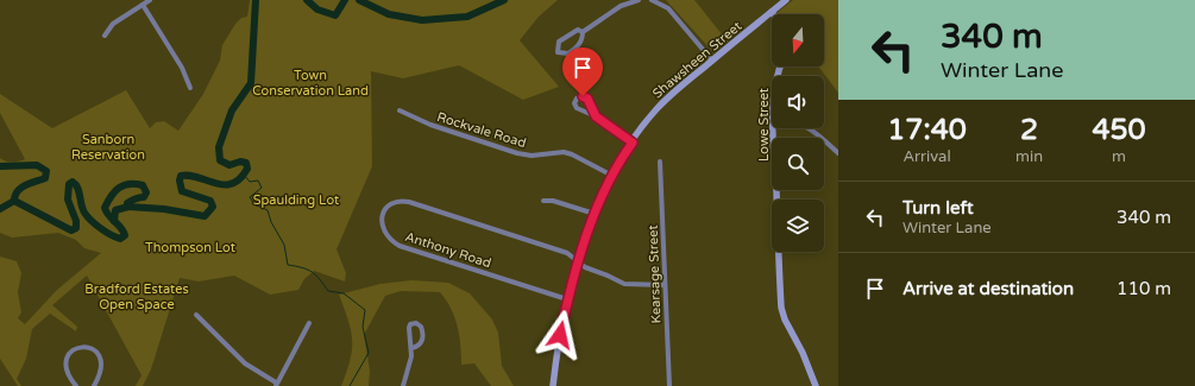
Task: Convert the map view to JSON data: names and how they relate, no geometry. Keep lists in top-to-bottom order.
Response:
{
  "streets": {
    "main road": ["Shawsheen Street", "Lowe Street"],
    "street": ["Rockvale Road", "Anthony Road", "Kearsage Street"]
  },
  "crossings": [
    ["Shawsheen Street", "Rockvale Road"],
    ["Shawsheen Street", "Anthony Road"],
    ["Anthony Road", "Kearsage Street"]
  ],
  "parks": [
    "Town Conservation Land",
    "Sanborn Reservation",
    "Spaulding Lot",
    "Thompson Lot",
    "Bradford Estates Open Space"
  ],
  "north": "bottom",
  "page": {
    "turn": ["340 m", "Winter Lane"],
    "eta": [
      "17:40",
      "Arrival",
      "2",
      "min",
      "450",
      "m"
    ],
    "list": [
      {
        "name": "Turn left",
        "note": "Winter Lane",
        "value": "340 m"
      },
      {
        "name": "Arrive at destination",
        "value": "110 m"
      }
    ]
  }
}
